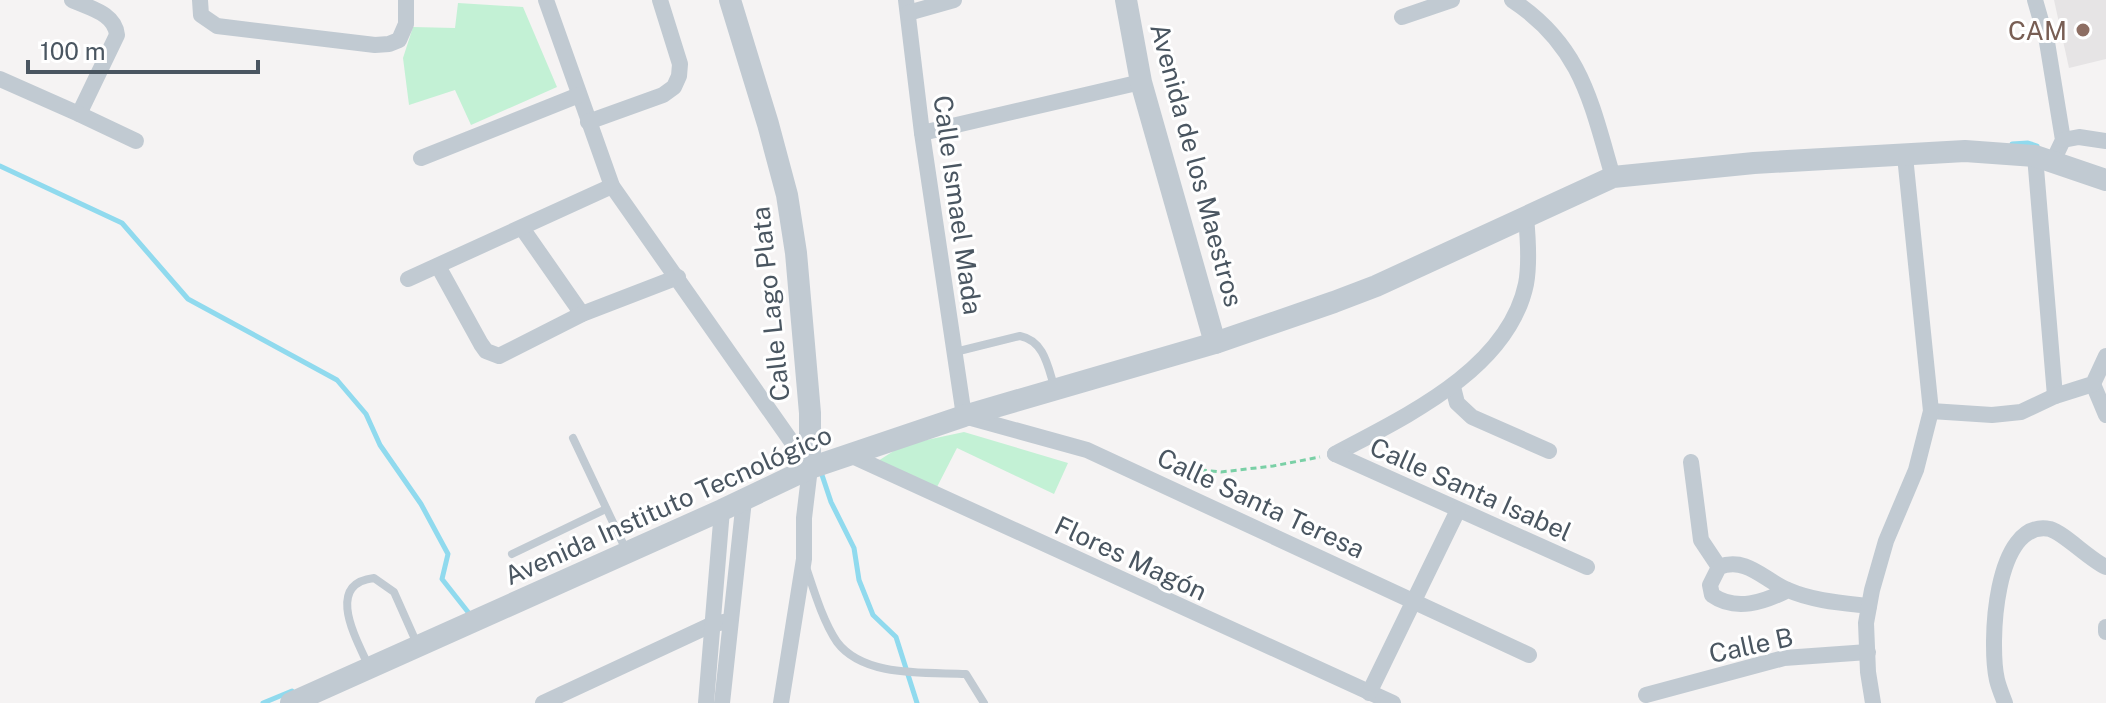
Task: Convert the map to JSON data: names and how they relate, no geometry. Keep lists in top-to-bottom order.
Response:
{
  "streets": {
    "street": [
      "Avenida de los Maestros",
      "Calle Ismael Mada",
      "Calle Lago Plata",
      "Calle Santa Isabel",
      "Calle Santa Teresa",
      "Avenida Instituto Tecnológico",
      "Flores Magón",
      "Calle B"
    ]
  },
  "crossings": [
    ["Avenida de los Maestros", "Avenida Instituto Tecnológico"],
    ["Calle Ismael Mada", "Calle Santa Teresa"],
    ["Calle Ismael Mada", "Avenida Instituto Tecnológico"],
    ["Calle Lago Plata", "Avenida Instituto Tecnológico"],
    ["Calle Santa Isabel", "Avenida Instituto Tecnológico"],
    ["Calle Santa Teresa", "Avenida Instituto Tecnológico"],
    ["Avenida Instituto Tecnológico", "Flores Magón"]
  ],
  "places": ["CAM"],
  "scale_bar": "100 m"
}
